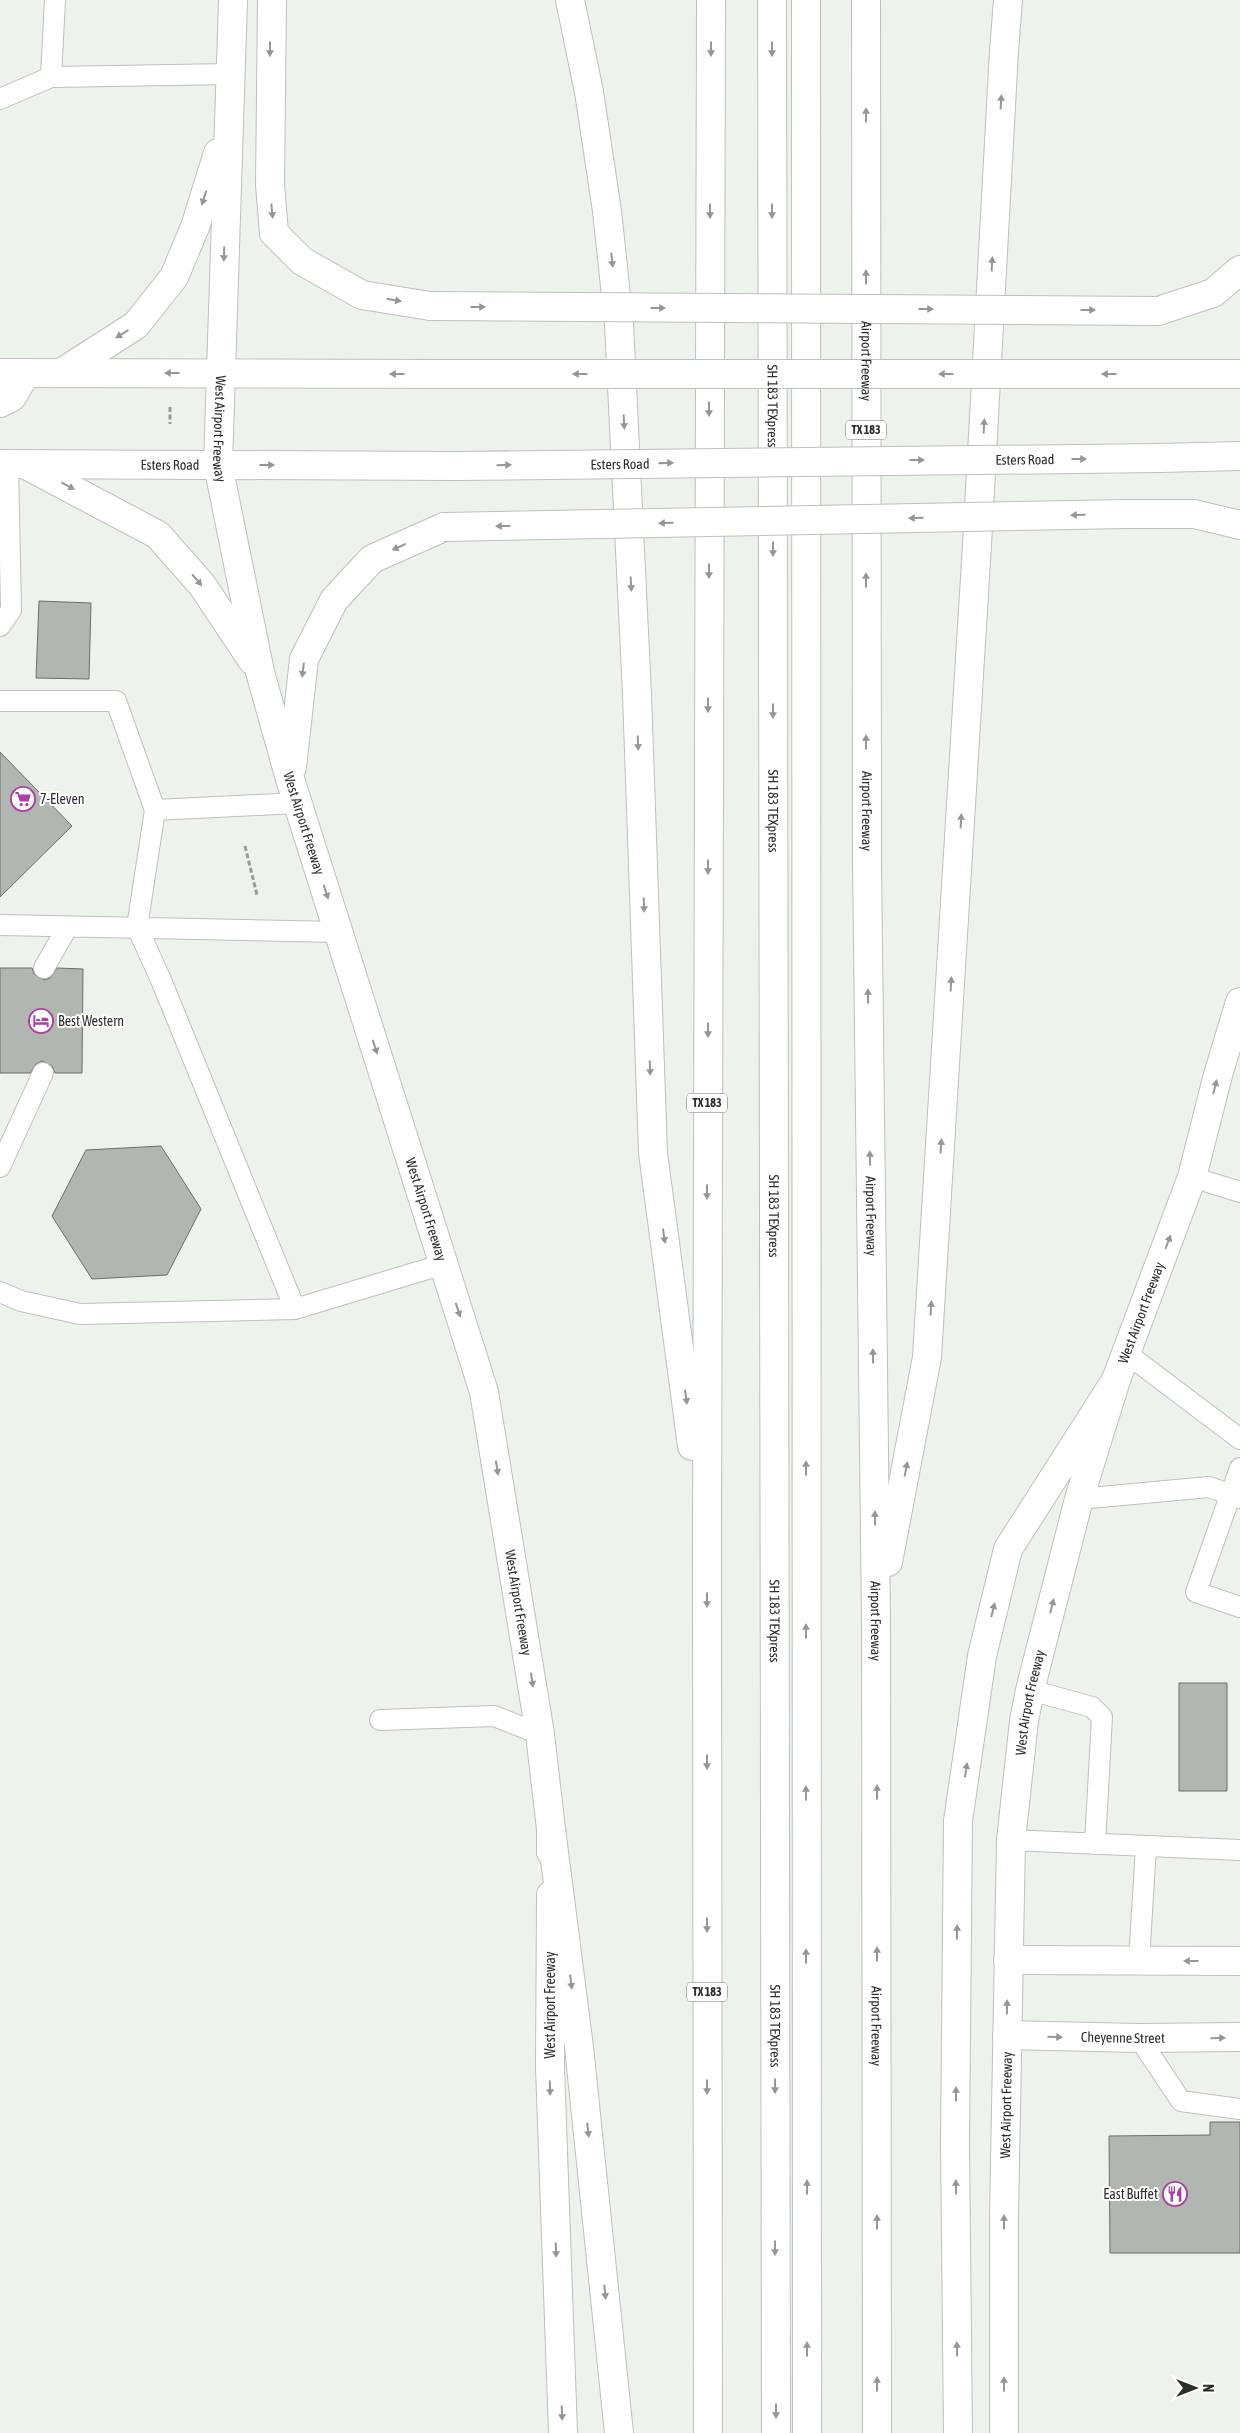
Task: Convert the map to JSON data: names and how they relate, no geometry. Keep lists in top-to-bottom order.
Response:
{
  "streets": {
    "main road": [
      "Airport Freeway",
      "SH 183 TEXpress",
      "West Airport Freeway",
      "TX 183",
      "Esters Road",
      "Cheyenne Street"
    ]
  },
  "crossings": [
    ["West Airport Freeway", "Esters Road"],
    ["West Airport Freeway", "Cheyenne Street"]
  ],
  "places": {
    "supermarket": ["7-Eleven"],
    "hotel": ["Best Western"],
    "restaurant": ["East Buffet"]
  },
  "north": "right"
}
